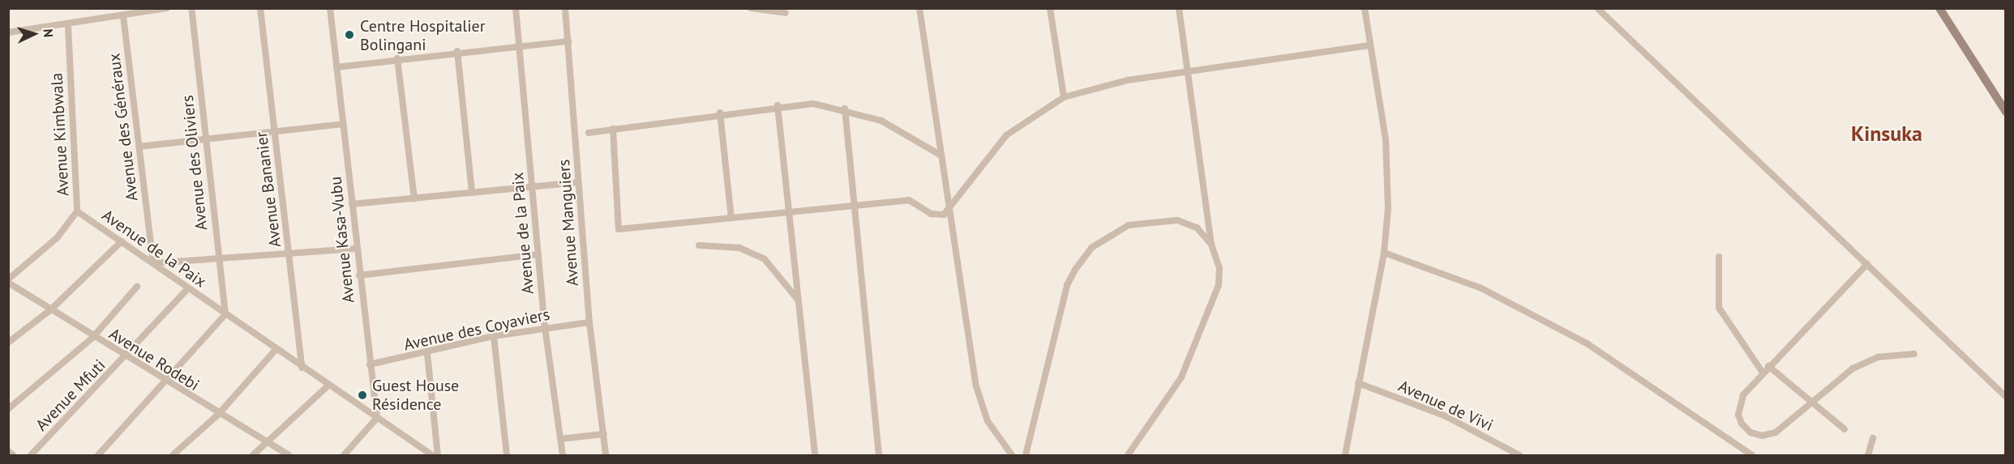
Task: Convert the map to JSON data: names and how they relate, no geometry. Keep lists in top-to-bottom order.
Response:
{
  "streets": {
    "street": [
      "Avenue des Généraux",
      "Avenue Kimbwala",
      "Avenue des Oliviers",
      "Avenue Bananier",
      "Avenue Manguiers",
      "Avenue de la Paix",
      "Avenue Kasa-Vubu",
      "Avenue des Coyaviers",
      "Avenue Rodebi",
      "Avenue Mfuti",
      "Avenue de Vivi"
    ]
  },
  "crossings": [
    ["Avenue des Généraux", "Avenue de la Paix"],
    ["Avenue Kimbwala", "Avenue de la Paix"],
    ["Avenue des Oliviers", "Avenue de la Paix"],
    ["Avenue Bananier", "Avenue de la Paix"],
    ["Avenue Manguiers", "Avenue des Coyaviers"],
    ["Avenue de la Paix", "Avenue Kasa-Vubu"],
    ["Avenue de la Paix", "Avenue des Coyaviers"],
    ["Avenue de la Paix", "Avenue Mfuti"],
    ["Avenue Kasa-Vubu", "Avenue des Coyaviers"],
    ["Avenue Rodebi", "Avenue Mfuti"]
  ],
  "districts": ["Kinsuka"],
  "places": ["Centre Hospitalier Bolingani", "Guest House Résidence"],
  "north": "right"
}
